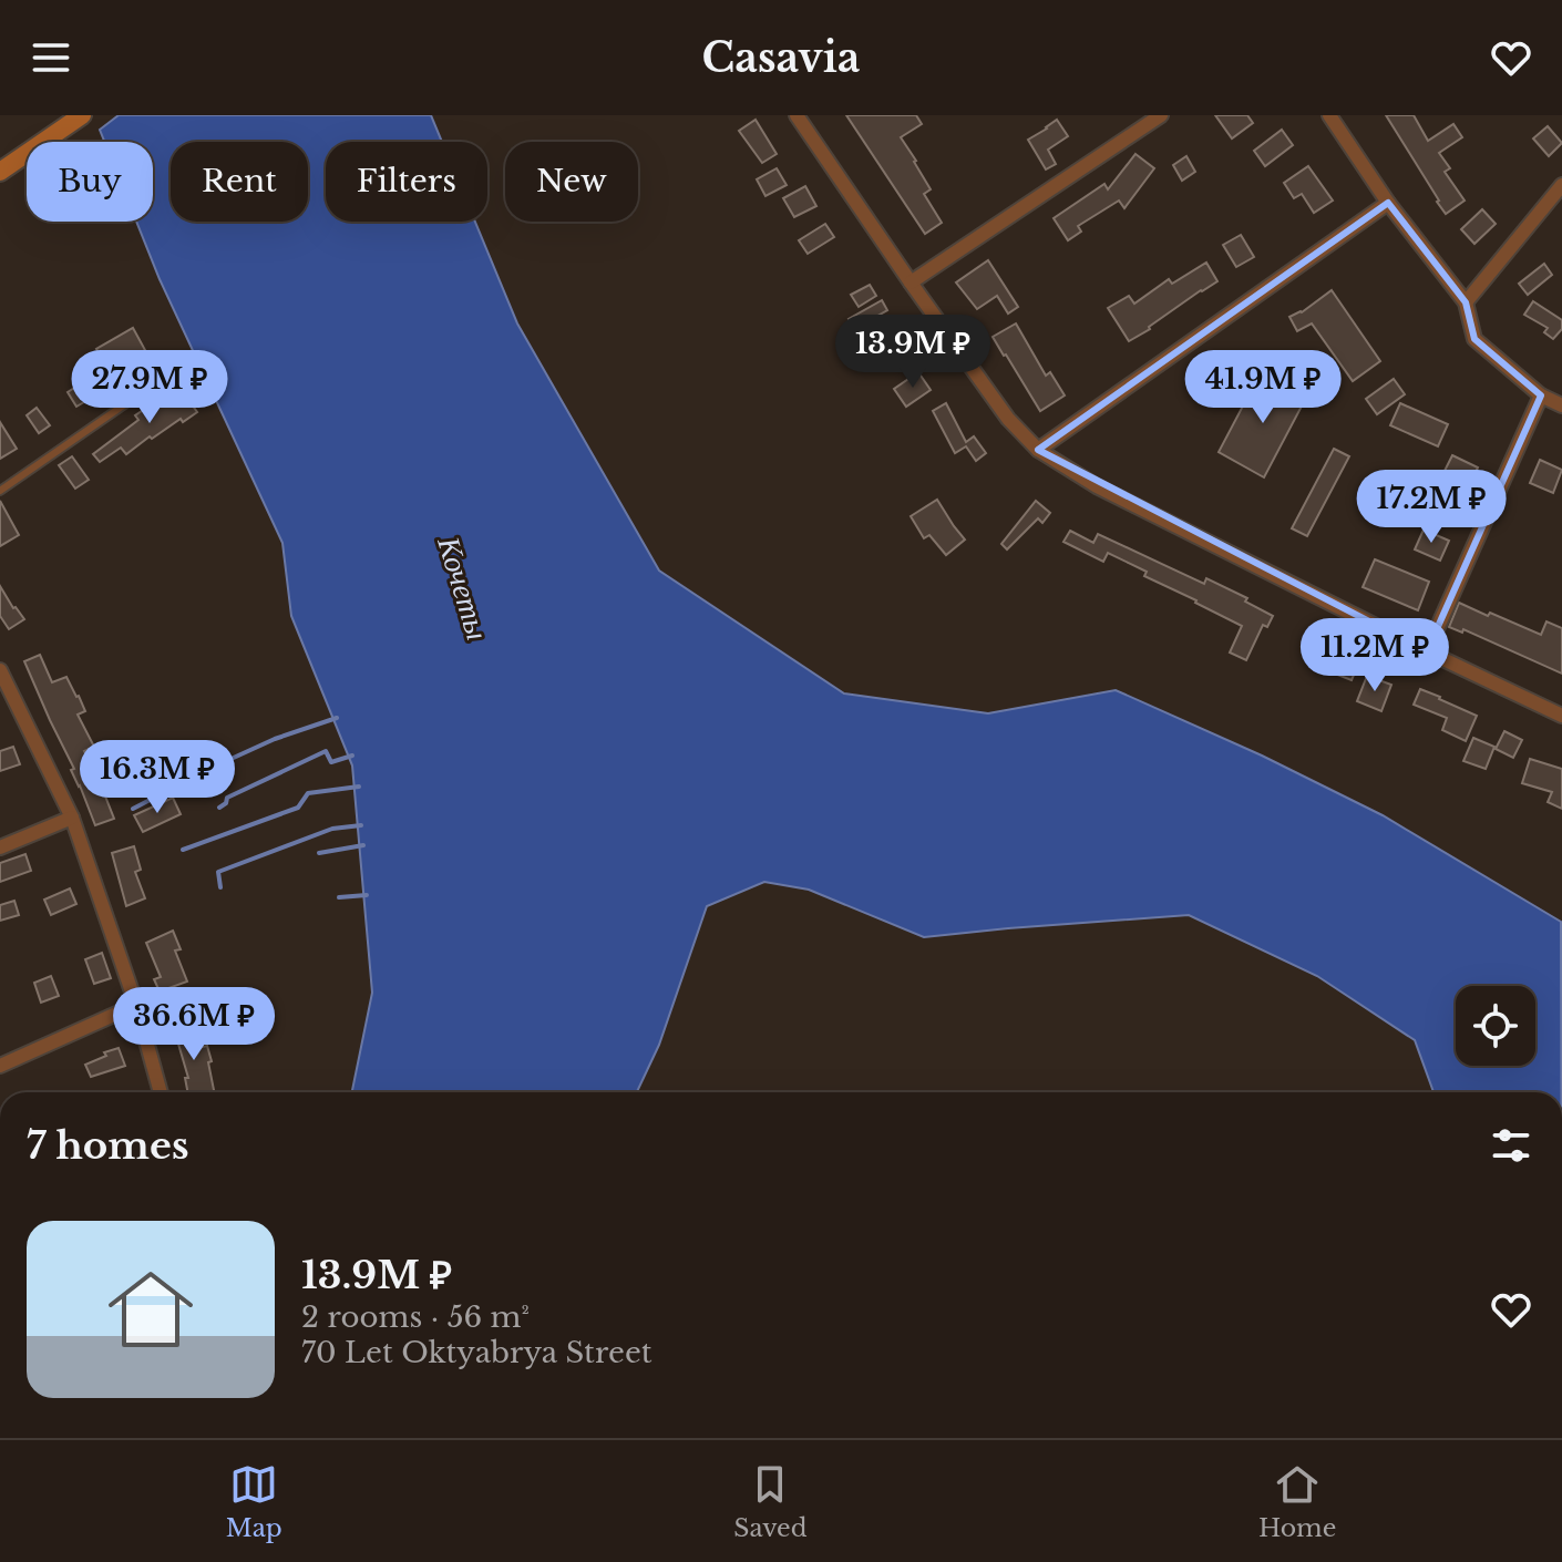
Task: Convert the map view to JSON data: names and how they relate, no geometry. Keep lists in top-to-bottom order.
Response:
{
  "water": ["Кочеты"],
  "page": {
    "header": "Casavia",
    "chip": [
      "Buy",
      "Rent",
      "Filters",
      "New"
    ],
    "price": [
      "13.9M ₽",
      "27.9M ₽",
      "41.9M ₽",
      "17.2M ₽",
      "11.2M ₽",
      "16.3M ₽",
      "36.6M ₽"
    ],
    "heading": "7 homes",
    "list": [
      {
        "name": "13.9M ₽",
        "note": "2 rooms · 56 m² · 70 Let Oktyabrya Street"
      }
    ],
    "tabs": ["Map", "Saved", "Home"]
  }
}
